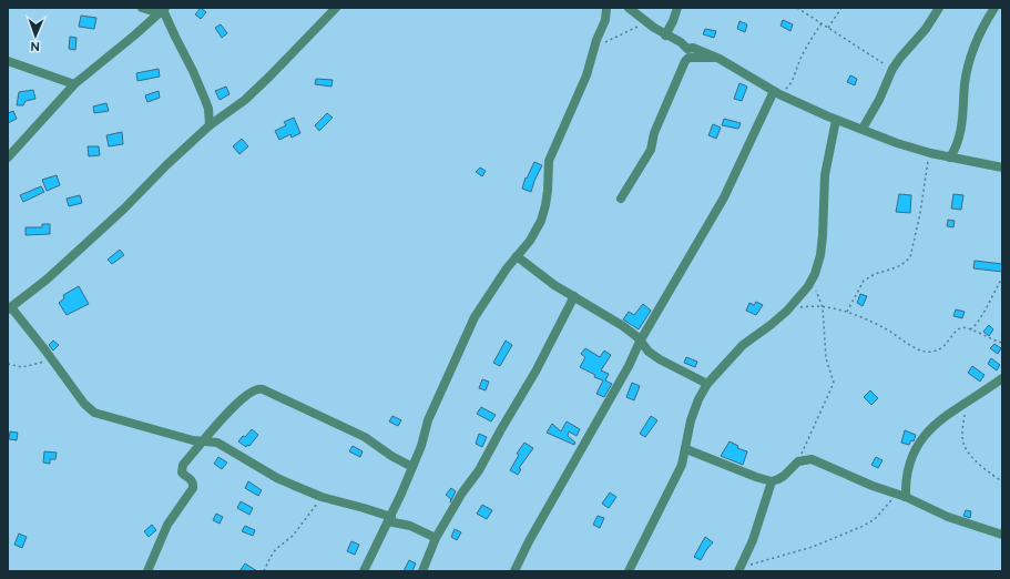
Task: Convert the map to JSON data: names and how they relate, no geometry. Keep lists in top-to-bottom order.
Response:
{
  "north": "bottom"
}
